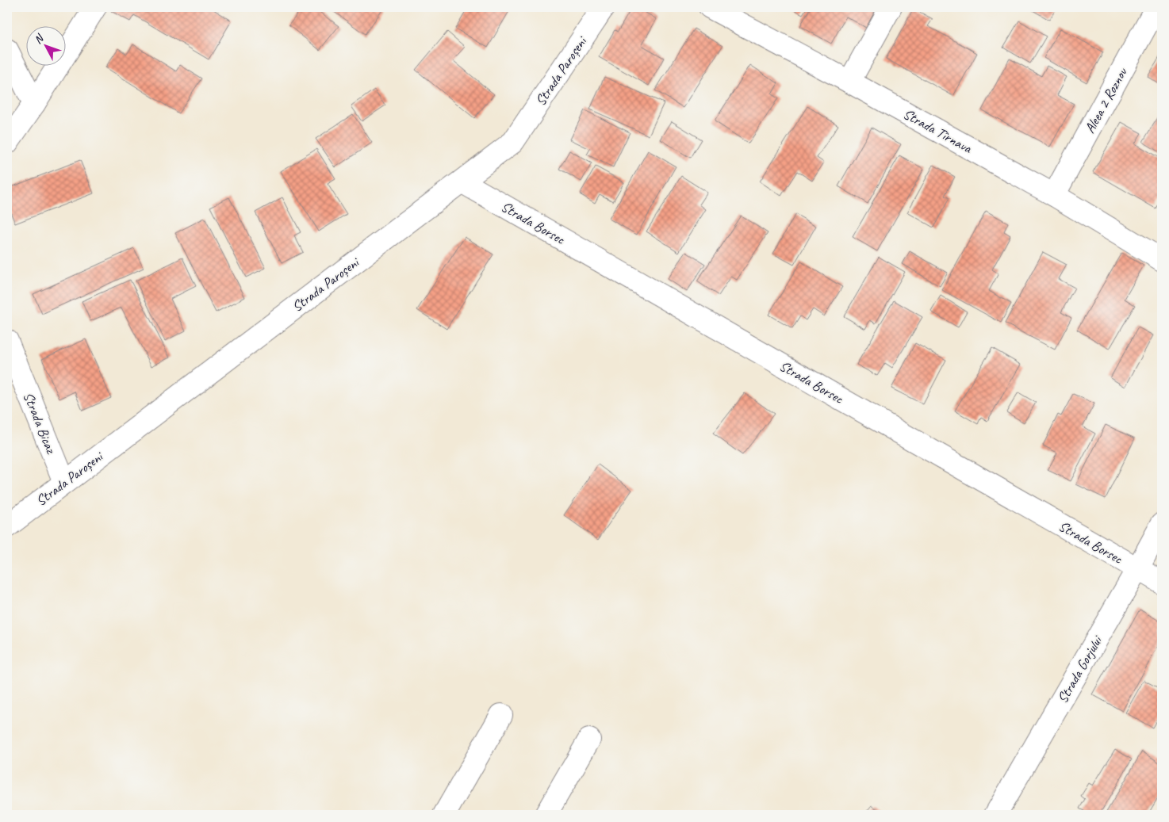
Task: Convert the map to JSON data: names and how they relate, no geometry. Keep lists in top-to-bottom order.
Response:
{
  "streets": {
    "street": [
      "Strada Paroșeni",
      "Aleea 2 Roznov",
      "Strada Tîrnava",
      "Strada Borsec",
      "Strada Bicaz",
      "Strada Gorjului"
    ]
  },
  "crossings": [
    ["Strada Paroșeni", "Strada Borsec"],
    ["Strada Paroșeni", "Strada Bicaz"],
    ["Aleea 2 Roznov", "Strada Tîrnava"],
    ["Strada Borsec", "Strada Gorjului"]
  ],
  "north": "top left"
}
